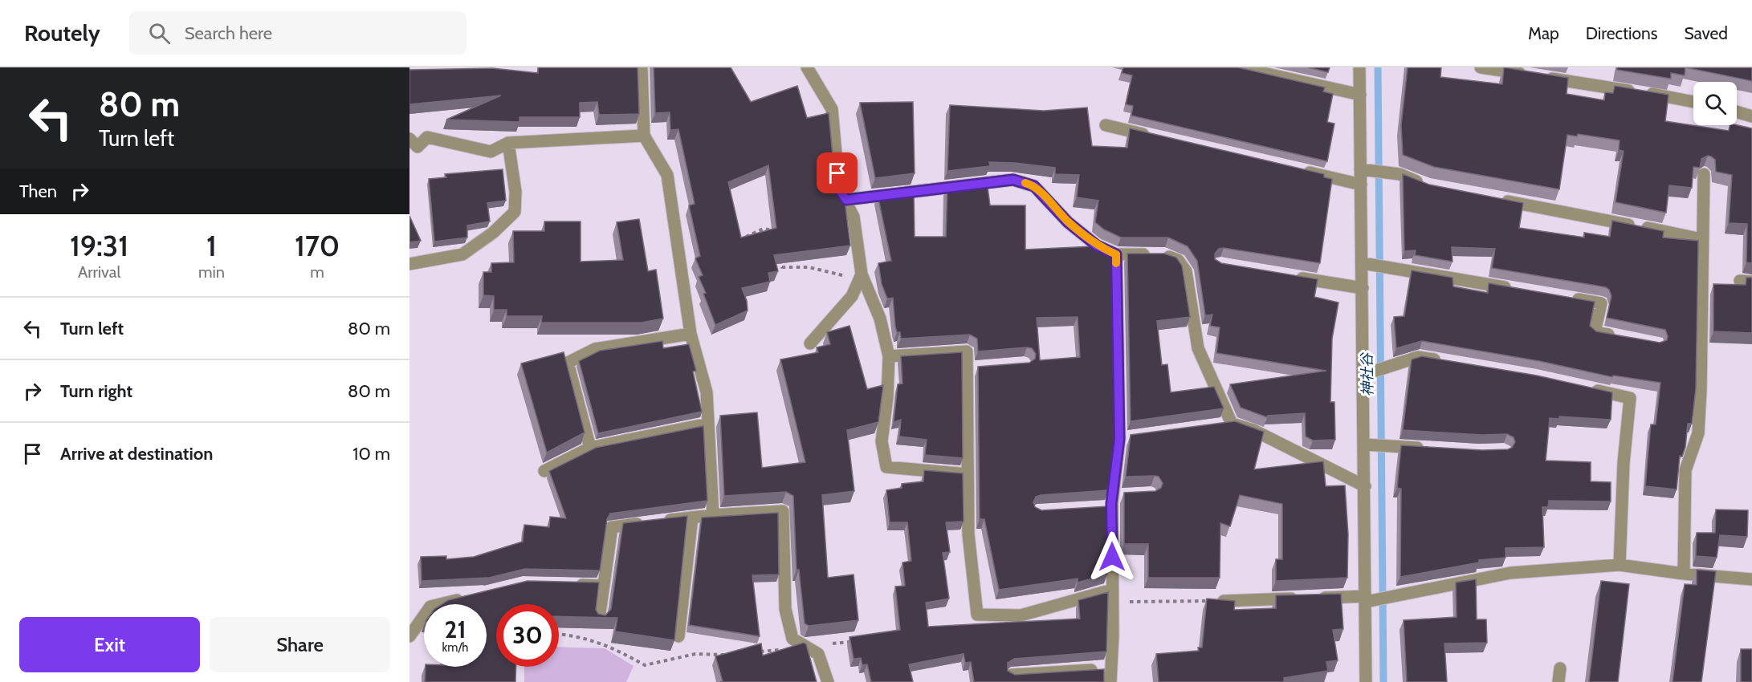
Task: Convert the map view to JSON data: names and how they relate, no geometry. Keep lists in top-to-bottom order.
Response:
{
  "water": ["神社谷"],
  "page": {
    "header": "Routely",
    "search": "Search here",
    "nav": ["Map", "Directions", "Saved"],
    "turn": ["80 m", "Turn left"],
    "then": "Then",
    "eta": [
      "19:31",
      "Arrival",
      "1",
      "min",
      "170",
      "m"
    ],
    "list": [
      {
        "name": "Turn left",
        "value": "80 m"
      },
      {
        "name": "Turn right",
        "value": "80 m"
      },
      {
        "name": "Arrive at destination",
        "value": "10 m"
      }
    ],
    "speed": "21 km/h",
    "limit": "30",
    "buttons": ["Exit", "Share"]
  }
}
